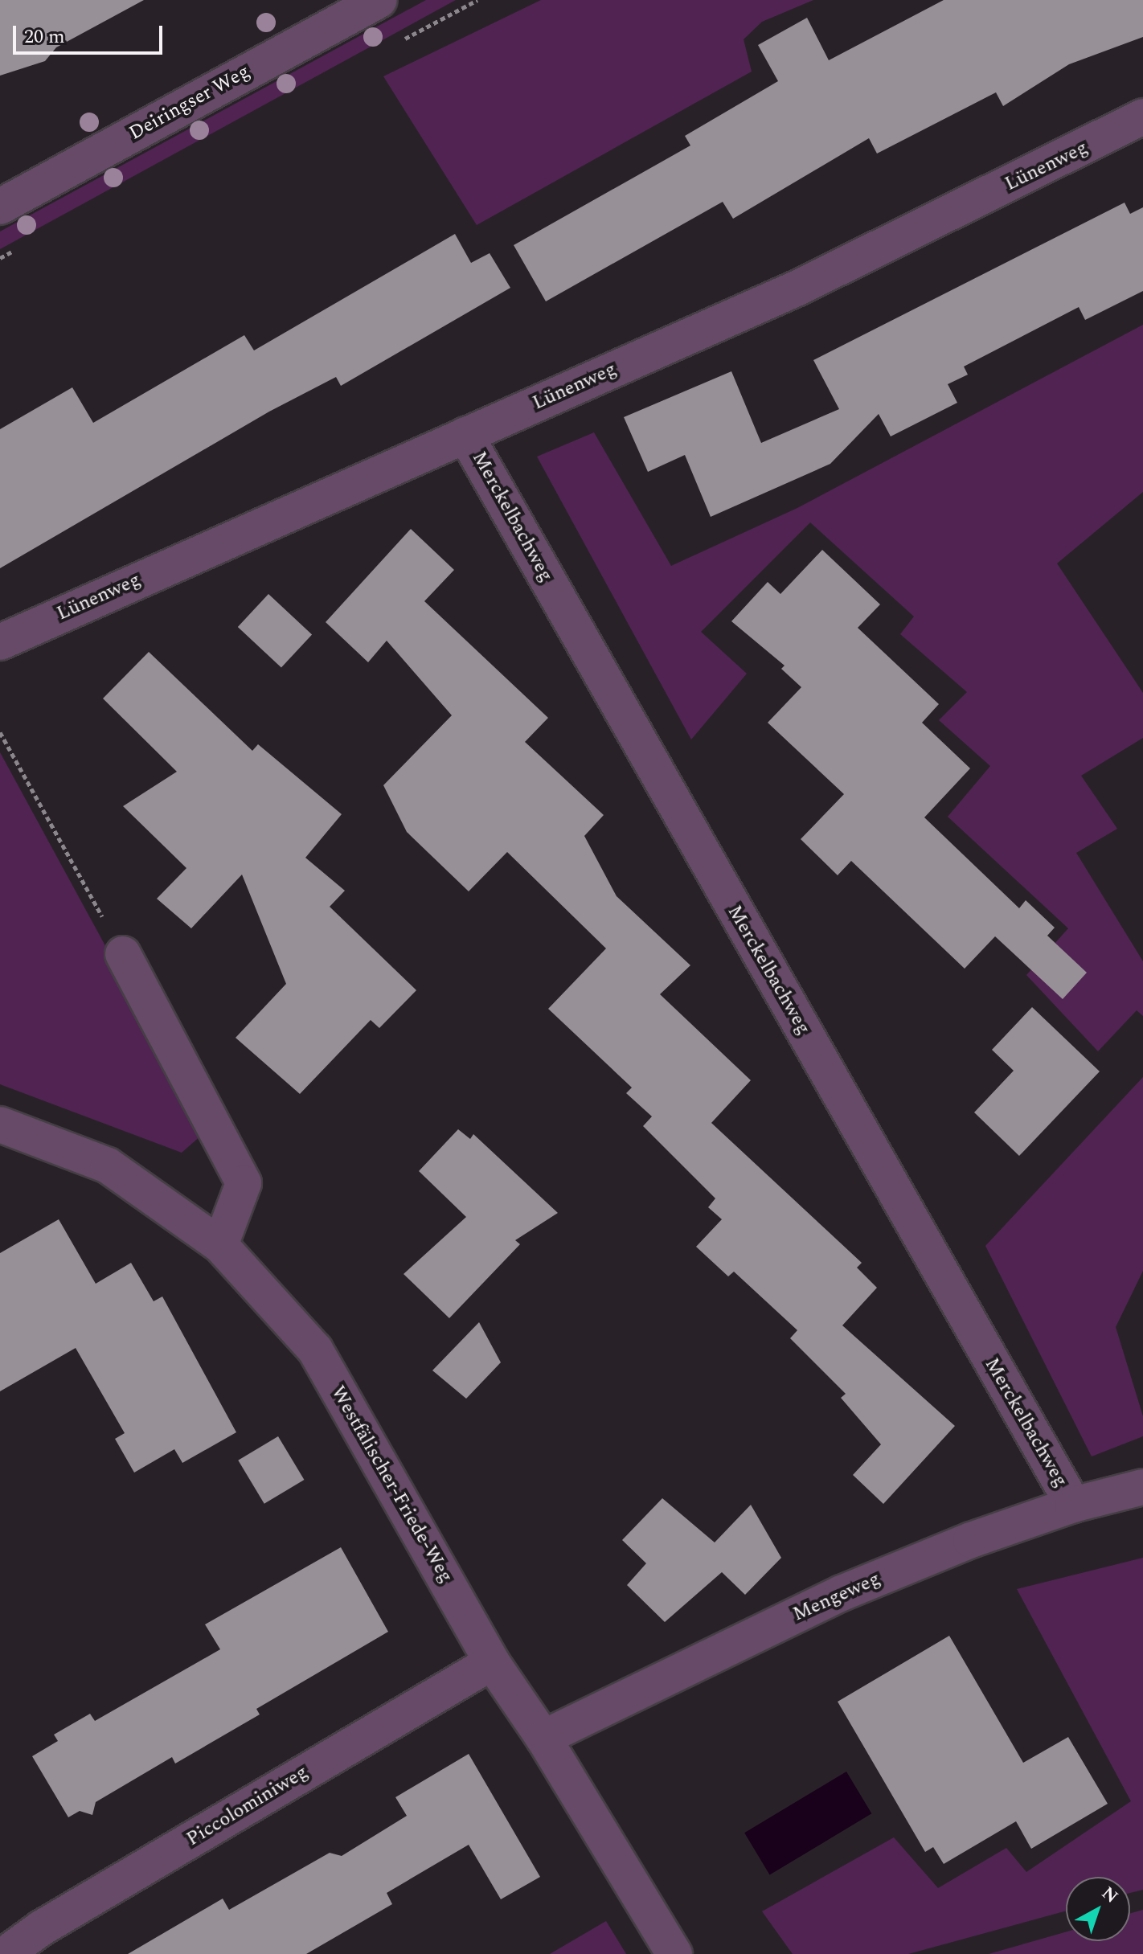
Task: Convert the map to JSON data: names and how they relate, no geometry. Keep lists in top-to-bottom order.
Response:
{
  "streets": {
    "street": [
      "Deiringser Weg",
      "Lünenweg",
      "Merckelbachweg",
      "Westfälischer-Friede-Weg",
      "Mengeweg",
      "Piccolominiweg"
    ]
  },
  "crossings": [
    ["Lünenweg", "Merckelbachweg"],
    ["Merckelbachweg", "Mengeweg"],
    ["Westfälischer-Friede-Weg", "Mengeweg"],
    ["Westfälischer-Friede-Weg", "Piccolominiweg"]
  ],
  "scale_bar": "20 m",
  "north": "top right"
}
